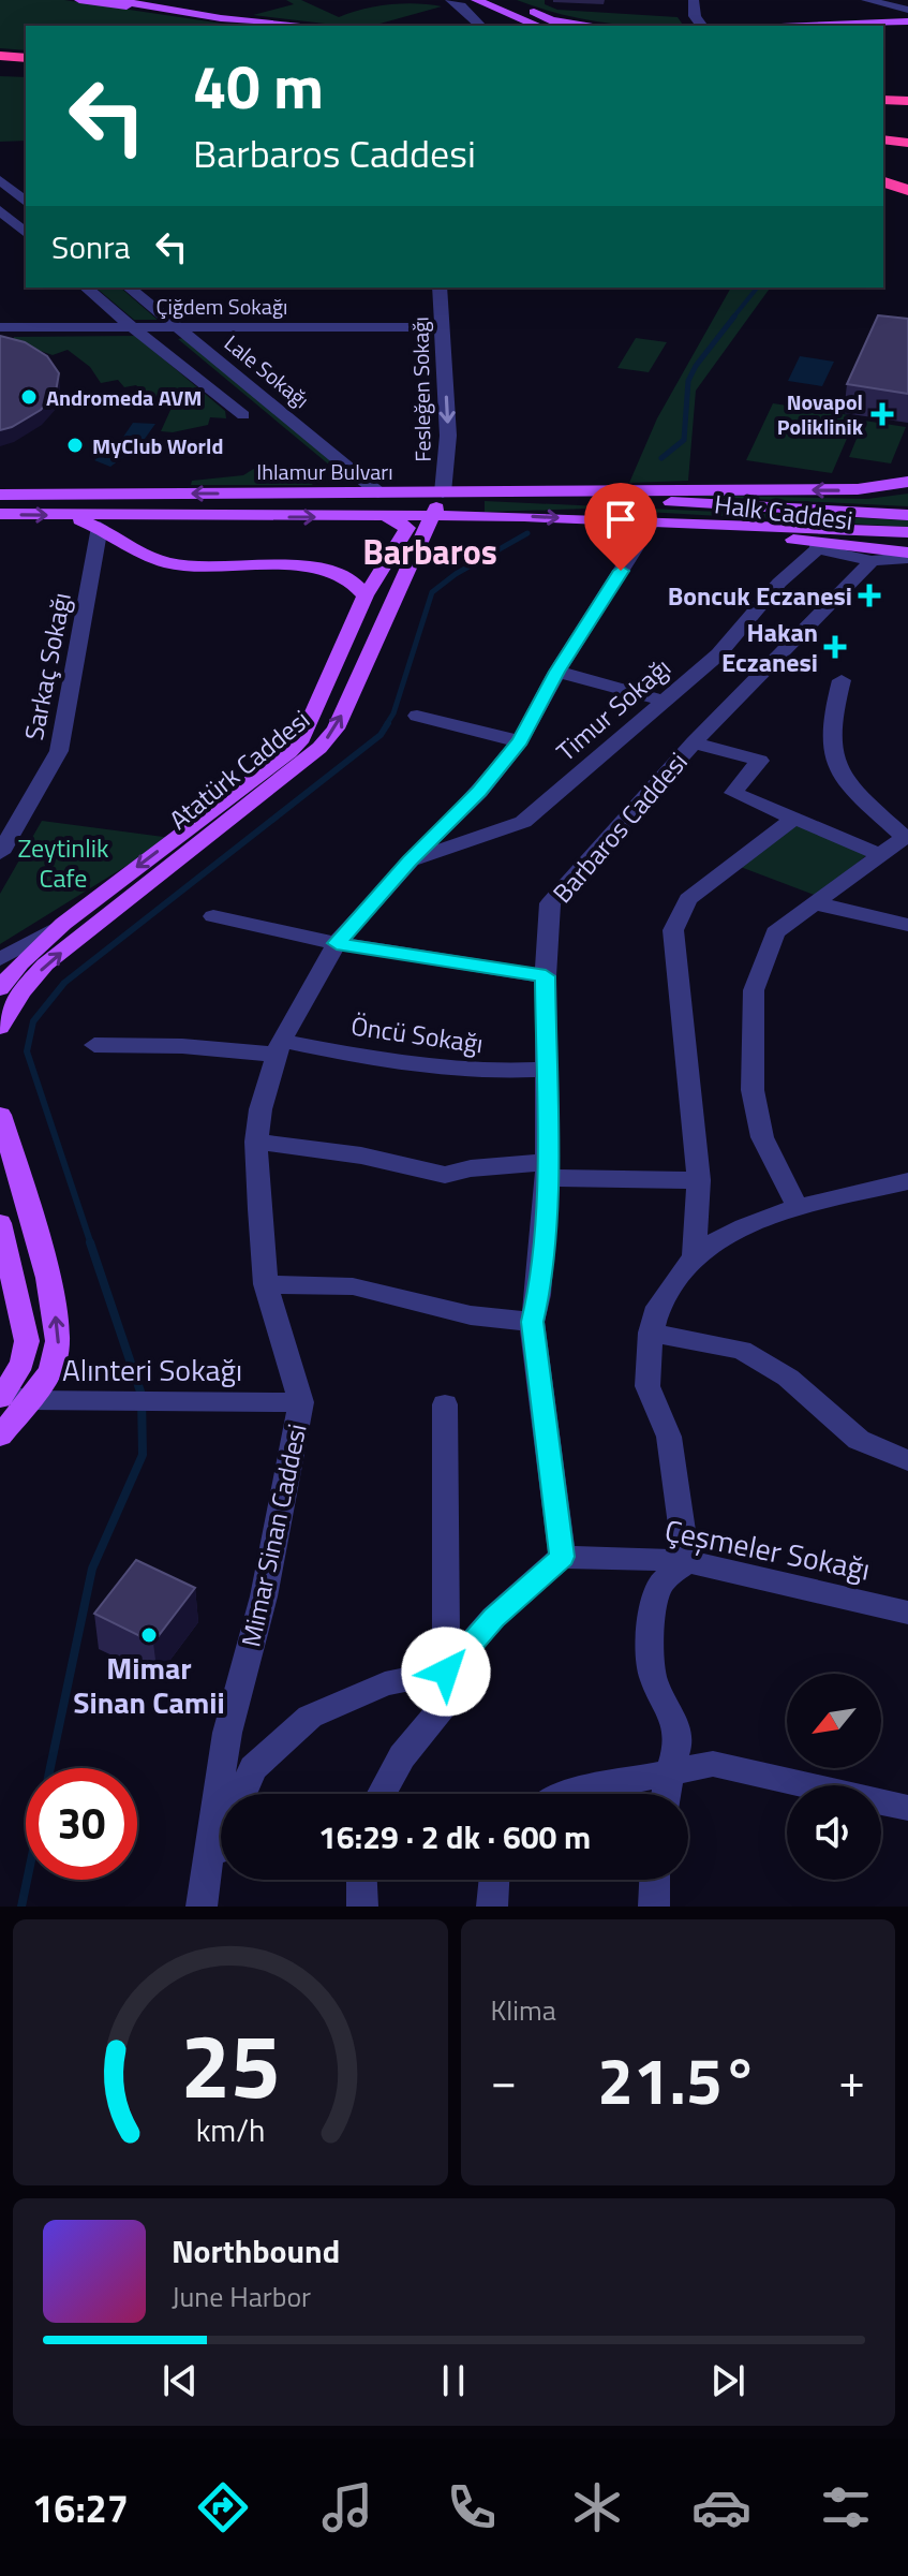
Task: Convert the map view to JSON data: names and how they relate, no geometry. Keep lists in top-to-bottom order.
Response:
{
  "streets": {
    "main road": ["Ihlamur Bulvarı", "Halk Caddesi", "Atatürk Caddesi"],
    "street": [
      "Çiğdem Sokağı",
      "Lale Sokağı",
      "Fesleğen Sokağı",
      "Sarkaç Sokağı",
      "Timur Sokağı",
      "Barbaros Caddesi",
      "Öncü Sokağı",
      "Alınteri Sokağı",
      "Mimar Sinan Caddesi",
      "Çeşmeler Sokağı"
    ]
  },
  "crossings": [
    ["Çiğdem Sokağı", "Lale Sokağı"],
    ["Çiğdem Sokağı", "Fesleğen Sokağı"],
    ["Lale Sokağı", "Ihlamur Bulvarı"],
    ["Fesleğen Sokağı", "Ihlamur Bulvarı"],
    ["Fesleğen Sokağı", "Atatürk Caddesi"],
    ["Ihlamur Bulvarı", "Atatürk Caddesi"],
    ["Halk Caddesi", "Timur Sokağı"],
    ["Halk Caddesi", "Mimar Sinan Caddesi"],
    ["Timur Sokağı", "Mimar Sinan Caddesi"],
    ["Barbaros Caddesi", "Öncü Sokağı"],
    ["Barbaros Caddesi", "Çeşmeler Sokağı"],
    ["Öncü Sokağı", "Mimar Sinan Caddesi"],
    ["Alınteri Sokağı", "Mimar Sinan Caddesi"]
  ],
  "one_way": ["Fesleğen Sokağı"],
  "districts": ["Barbaros"],
  "parks": ["Zeytinlik Cafe"],
  "places": {
    "other": ["Andromeda AVM", "MyClub World", "Mimar Sinan Camii"],
    "health": ["Novapol Poliklinik", "Boncuk Eczanesi", "Hakan Eczanesi"]
  },
  "north": "bottom left",
  "page": {
    "turn": ["40 m", "Barbaros Caddesi"],
    "then": "Sonra",
    "limit": "30",
    "trip": "16:29 · 2 dk · 600 m",
    "tile": "Klima",
    "heat": ["−", "21.5°", "+"],
    "song": ["Northbound", "June Harbor"],
    "tabs": "16:27",
    "gauge": ["25", "km/h"]
  }
}
